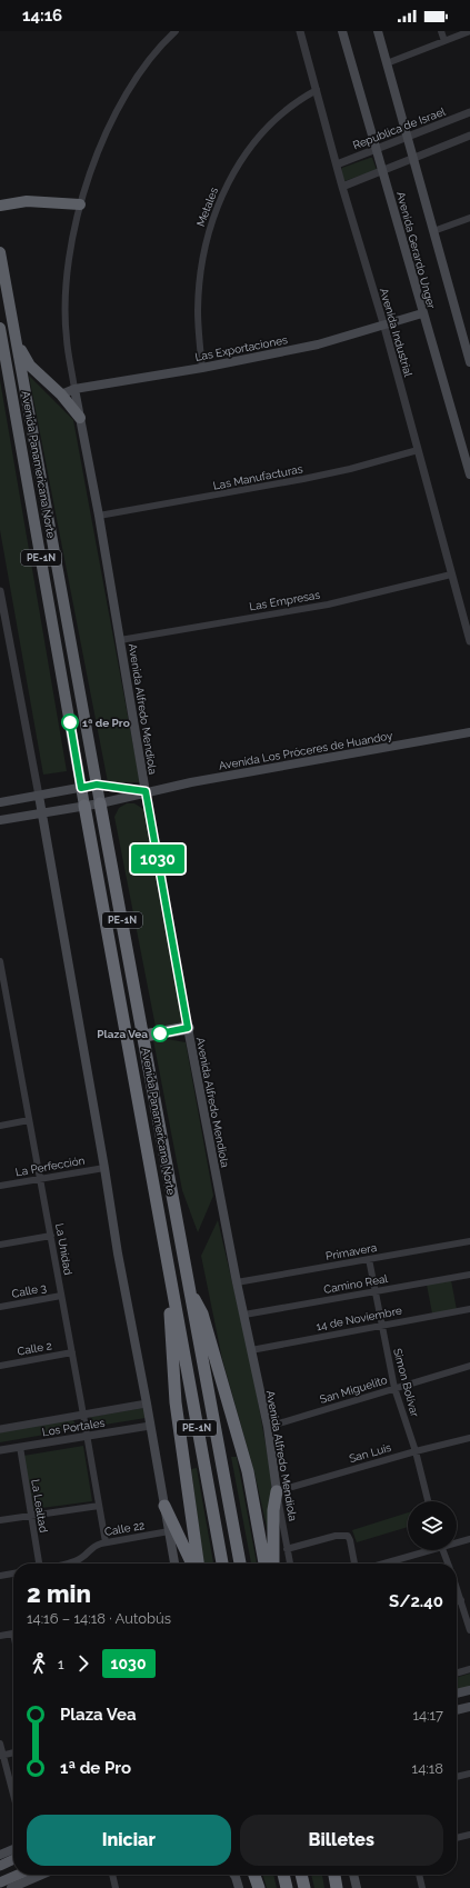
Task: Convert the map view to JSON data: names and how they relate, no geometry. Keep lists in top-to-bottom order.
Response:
{
  "streets": {
    "highway": ["Avenida Panamericana Norte", "PE-1N"],
    "main road": [
      "Avenida Gerardo Unger",
      "Las Exportaciones",
      "Avenida Alfredo Mendiola",
      "Avenida Los Próceres de Huandoy"
    ],
    "street": [
      "Republica de Israel",
      "Metales",
      "Avenida Industrial",
      "Las Manufacturas",
      "Las Empresas",
      "La Perfección",
      "La Unidad",
      "Primavera",
      "Camino Real",
      "Calle 3",
      "14 de Noviembre",
      "Calle 2",
      "Simon Bolívar",
      "San Miguelito",
      "Los Portales",
      "San Luis",
      "La Lealtad",
      "Calle 22"
    ]
  },
  "crossings": [
    ["Republica de Israel", "Avenida Gerardo Unger"],
    ["Republica de Israel", "Avenida Industrial"],
    ["Metales", "Avenida Industrial"],
    ["Metales", "Las Exportaciones"],
    ["Avenida Gerardo Unger", "Las Exportaciones"],
    ["Avenida Industrial", "Las Exportaciones"],
    ["Avenida Industrial", "Las Manufacturas"],
    ["Avenida Industrial", "Las Empresas"],
    ["Las Exportaciones", "Avenida Alfredo Mendiola"],
    ["Avenida Panamericana Norte", "Avenida Los Próceres de Huandoy"],
    ["Las Manufacturas", "Avenida Alfredo Mendiola"],
    ["Las Empresas", "Avenida Alfredo Mendiola"],
    ["Avenida Alfredo Mendiola", "Avenida Los Próceres de Huandoy"],
    ["Avenida Alfredo Mendiola", "Primavera"],
    ["Avenida Alfredo Mendiola", "Camino Real"],
    ["Avenida Alfredo Mendiola", "14 de Noviembre"],
    ["Avenida Alfredo Mendiola", "San Miguelito"],
    ["Avenida Alfredo Mendiola", "San Luis"],
    ["La Perfección", "La Unidad"],
    ["La Unidad", "Calle 3"],
    ["La Unidad", "Calle 2"],
    ["La Unidad", "Los Portales"],
    ["La Unidad", "Calle 22"],
    ["Primavera", "Simon Bolívar"],
    ["Camino Real", "Simon Bolívar"],
    ["14 de Noviembre", "Simon Bolívar"],
    ["Simon Bolívar", "San Miguelito"],
    ["Simon Bolívar", "San Luis"],
    ["Los Portales", "La Lealtad"]
  ],
  "places": ["1ª de Pro", "Plaza Vea"],
  "lines": ["bus line 1030"],
  "page": {
    "status": "14:16",
    "on_map": "1030",
    "heading": ["2 min", "14:16 – 14:18 · Autobús", "S/2.40"],
    "legs": ["1", "1030"],
    "list": [
      {
        "name": "Plaza Vea",
        "value": "14:17"
      },
      {
        "name": "1ª de Pro",
        "value": "14:18"
      }
    ],
    "buttons": ["Iniciar", "Billetes"]
  }
}
